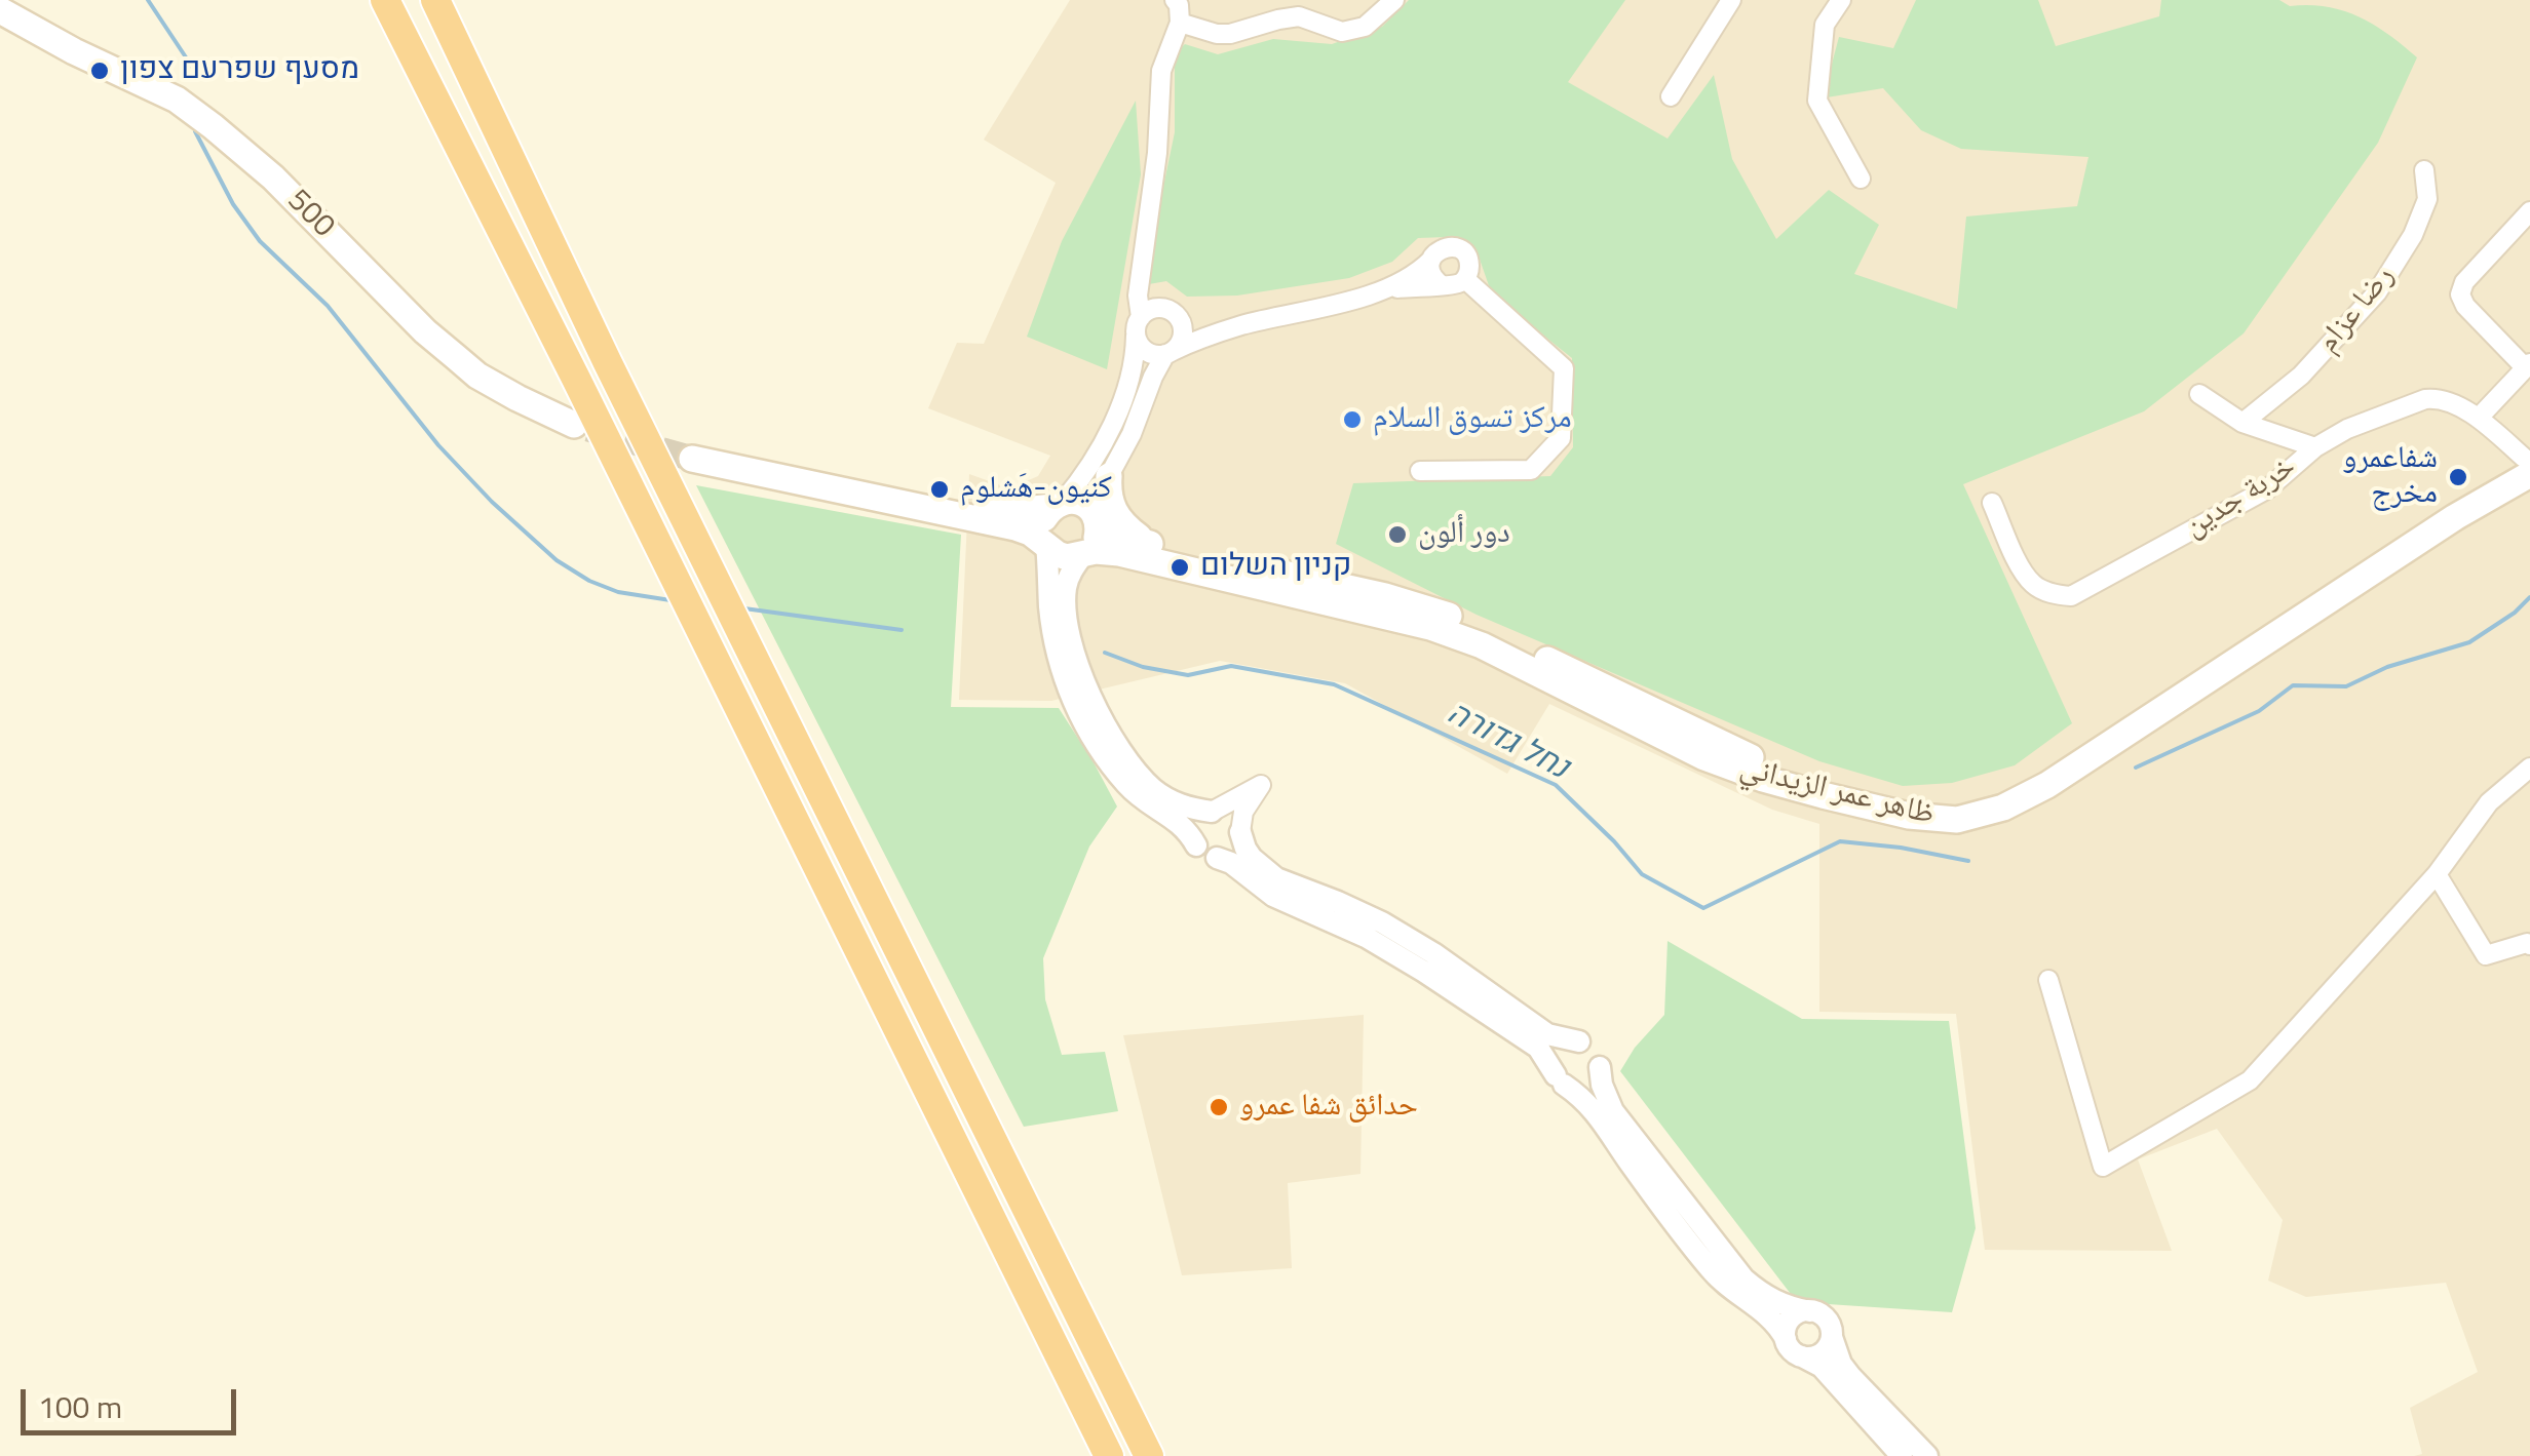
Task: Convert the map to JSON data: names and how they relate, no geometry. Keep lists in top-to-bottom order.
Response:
{
  "streets": {
    "main road": ["500", "ظاهر عمر الزيداني"],
    "street": ["رضا عزام", "خربة جدين"]
  },
  "crossings": [
    ["خربة جدين", "ظاهر عمر الزيداني"]
  ],
  "water": ["נחל גדורה"],
  "places": [
    "מסעף שפרעם צפון",
    "مركز تسوق السلام",
    "شفاعمرو مخرج",
    "كنيون-هَشلوم",
    "دور ألون",
    "קניון השלום",
    "حدائق شفا عمرو"
  ],
  "scale_bar": "100 m"
}
